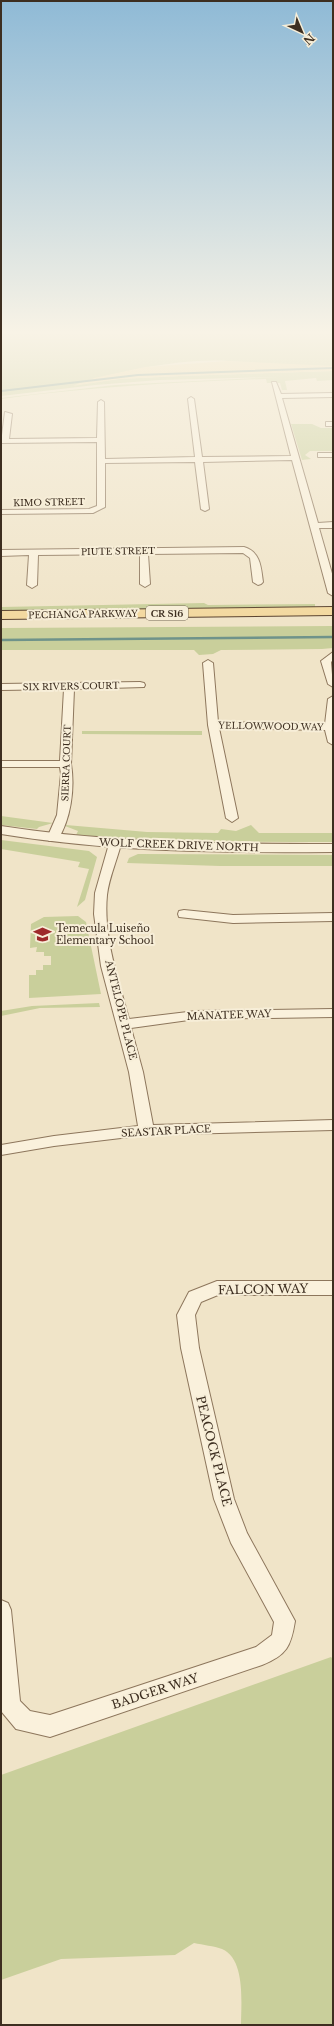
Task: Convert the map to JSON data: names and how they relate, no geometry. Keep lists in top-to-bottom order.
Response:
{
  "streets": {
    "main road": ["CR S16", "PECHANGA PARKWAY"],
    "street": [
      "KIMO STREET",
      "PIUTE STREET",
      "SIX RIVERS COURT",
      "YELLOWWOOD WAY",
      "SIERRA COURT",
      "WOLF CREEK DRIVE NORTH",
      "ANTELOPE PLACE",
      "MANATEE WAY",
      "SEASTAR PLACE",
      "FALCON WAY",
      "PEACOCK PLACE",
      "BADGER WAY"
    ]
  },
  "crossings": [
    ["SIX RIVERS COURT", "SIERRA COURT"],
    ["SIERRA COURT", "WOLF CREEK DRIVE NORTH"],
    ["WOLF CREEK DRIVE NORTH", "ANTELOPE PLACE"],
    ["ANTELOPE PLACE", "MANATEE WAY"],
    ["ANTELOPE PLACE", "SEASTAR PLACE"],
    ["FALCON WAY", "PEACOCK PLACE"],
    ["PEACOCK PLACE", "BADGER WAY"]
  ],
  "places": {
    "school or university": ["Temecula Luiseño Elementary School"]
  },
  "north": "bottom right"
}
